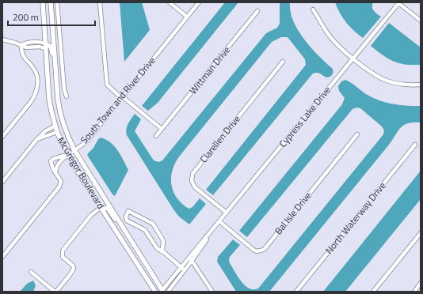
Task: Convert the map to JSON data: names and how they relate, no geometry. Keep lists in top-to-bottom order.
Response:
{
  "streets": {
    "main road": ["McGregor Boulevard"],
    "street": [
      "Wittman Drive",
      "South Town and River Drive",
      "Cypress Lake Drive",
      "Clarellen Drive",
      "Bal Isle Drive",
      "North Waterway Drive"
    ]
  },
  "crossings": [
    ["South Town and River Drive", "McGregor Boulevard"],
    ["Cypress Lake Drive", "Clarellen Drive"],
    ["Cypress Lake Drive", "McGregor Boulevard"],
    ["Cypress Lake Drive", "Bal Isle Drive"]
  ],
  "scale_bar": "200 m"
}
